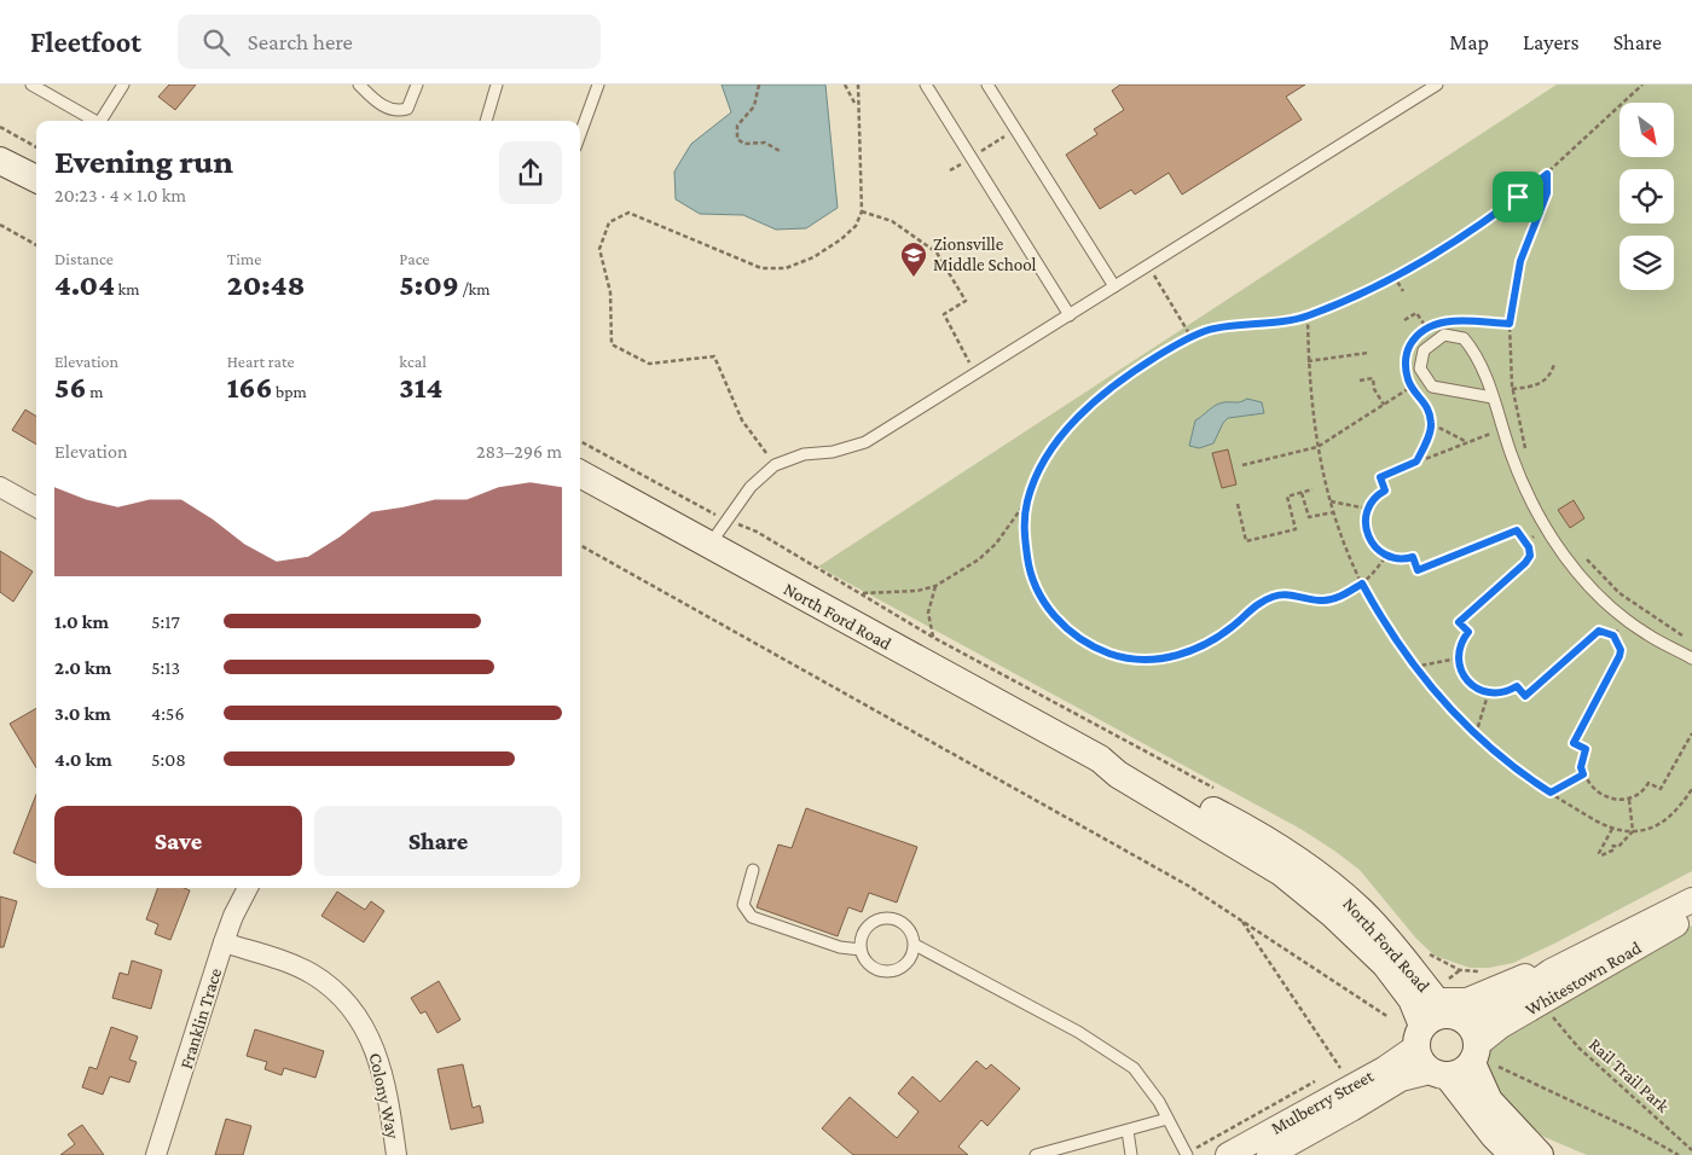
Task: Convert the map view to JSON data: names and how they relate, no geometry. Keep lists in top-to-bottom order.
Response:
{
  "streets": {
    "main road": ["North Ford Road"],
    "street": [
      "Whitestown Road",
      "Franklin Trace",
      "Colony Way",
      "Mulberry Street"
    ],
    "path": ["Rail Trail Park"]
  },
  "crossings": [
    ["North Ford Road", "Whitestown Road"],
    ["North Ford Road", "Mulberry Street"],
    ["Whitestown Road", "Mulberry Street"],
    ["Franklin Trace", "Colony Way"]
  ],
  "places": {
    "school or university": ["Zionsville Middle School"]
  },
  "north": "bottom right",
  "page": {
    "header": "Fleetfoot",
    "search": "Search here",
    "nav": ["Map", "Layers", "Share"],
    "heading": ["Evening run", "20:23 · 4 × 1.0 km"],
    "stats": [
      ["Distance", "4.04 km"],
      ["Time", "20:48"],
      ["Pace", "5:09 /km"],
      ["Elevation", "56 m"],
      ["Heart rate", "166 bpm"],
      ["kcal", "314"]
    ],
    "chart": ["Elevation", "283–296 m"],
    "list": [
      {
        "name": "1.0 km",
        "note": "5:17"
      },
      {
        "name": "2.0 km",
        "note": "5:13"
      },
      {
        "name": "3.0 km",
        "note": "4:56"
      },
      {
        "name": "4.0 km",
        "note": "5:08"
      }
    ],
    "buttons": ["Save", "Share"]
  }
}
